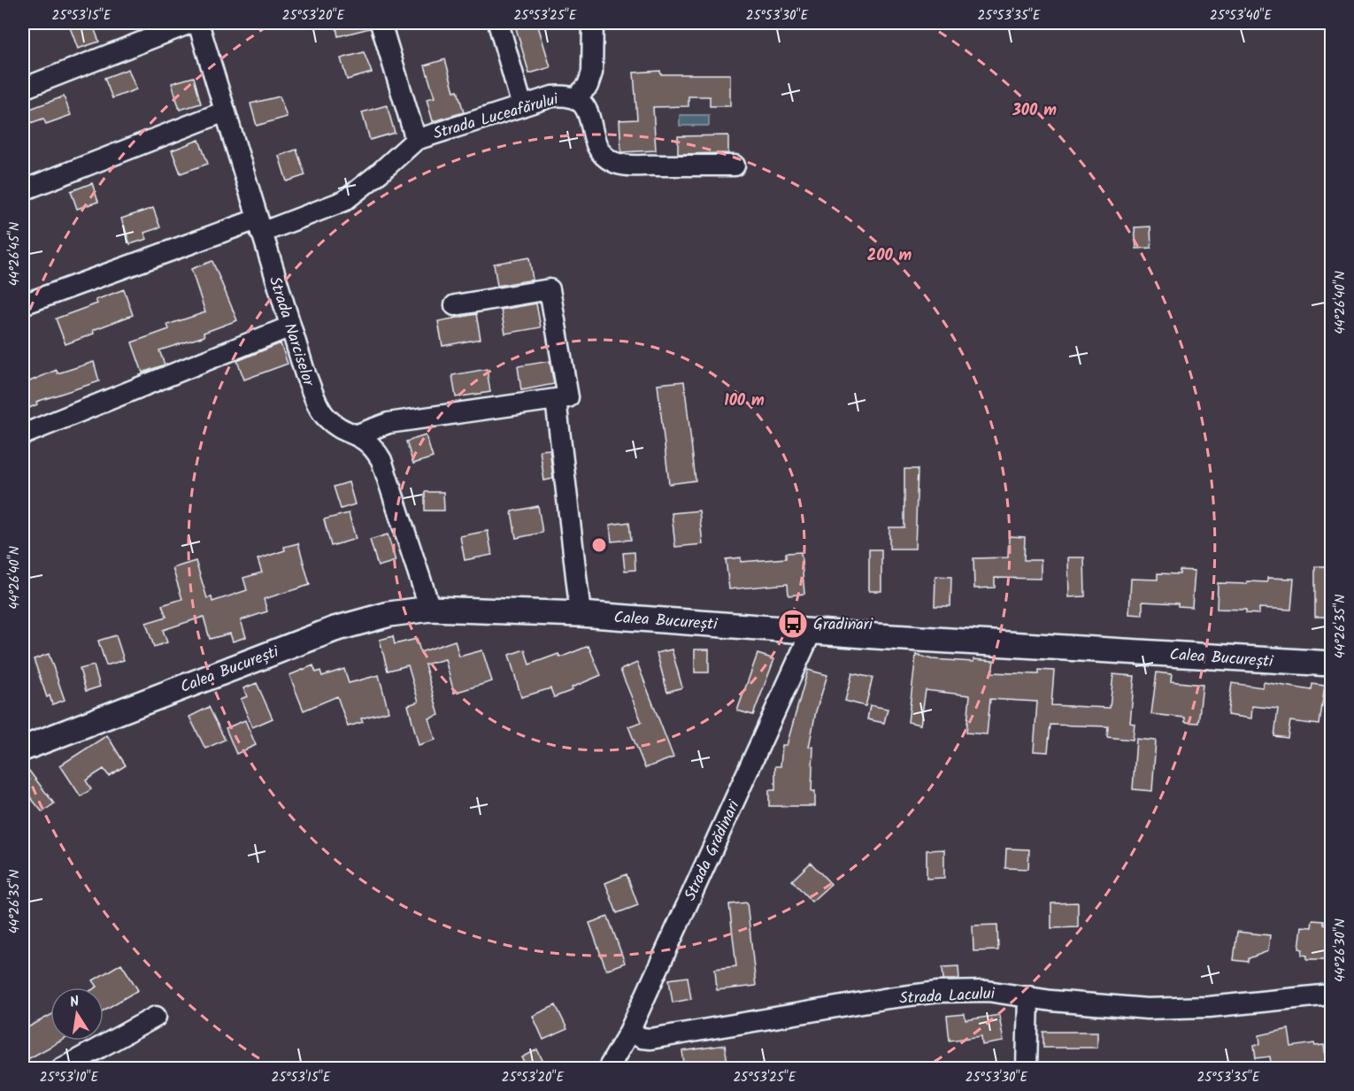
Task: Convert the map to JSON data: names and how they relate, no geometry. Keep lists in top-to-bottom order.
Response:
{
  "streets": {
    "main road": ["Calea București"],
    "street": [
      "Strada Luceafărului",
      "Strada Narciselor",
      "Strada Grădinari",
      "Strada Lacului"
    ]
  },
  "crossings": [
    ["Strada Luceafărului", "Strada Narciselor"],
    ["Strada Narciselor", "Calea București"],
    ["Calea București", "Strada Grădinari"],
    ["Strada Grădinari", "Strada Lacului"]
  ],
  "places": {
    "bus stop": ["Gradinari"]
  },
  "north": "top",
  "coordinates": [
    "25°53'15\"E",
    "25°53'20\"E",
    "25°53'25\"E",
    "25°53'30\"E",
    "25°53'35\"E",
    "25°53'40\"E",
    "44°26'45\"N",
    "44°26'40\"N",
    "44°26'35\"N",
    "44°26'30\"N",
    "25°53'10\"E"
  ],
  "rings": ["300 m", "200 m", "100 m"]
}
